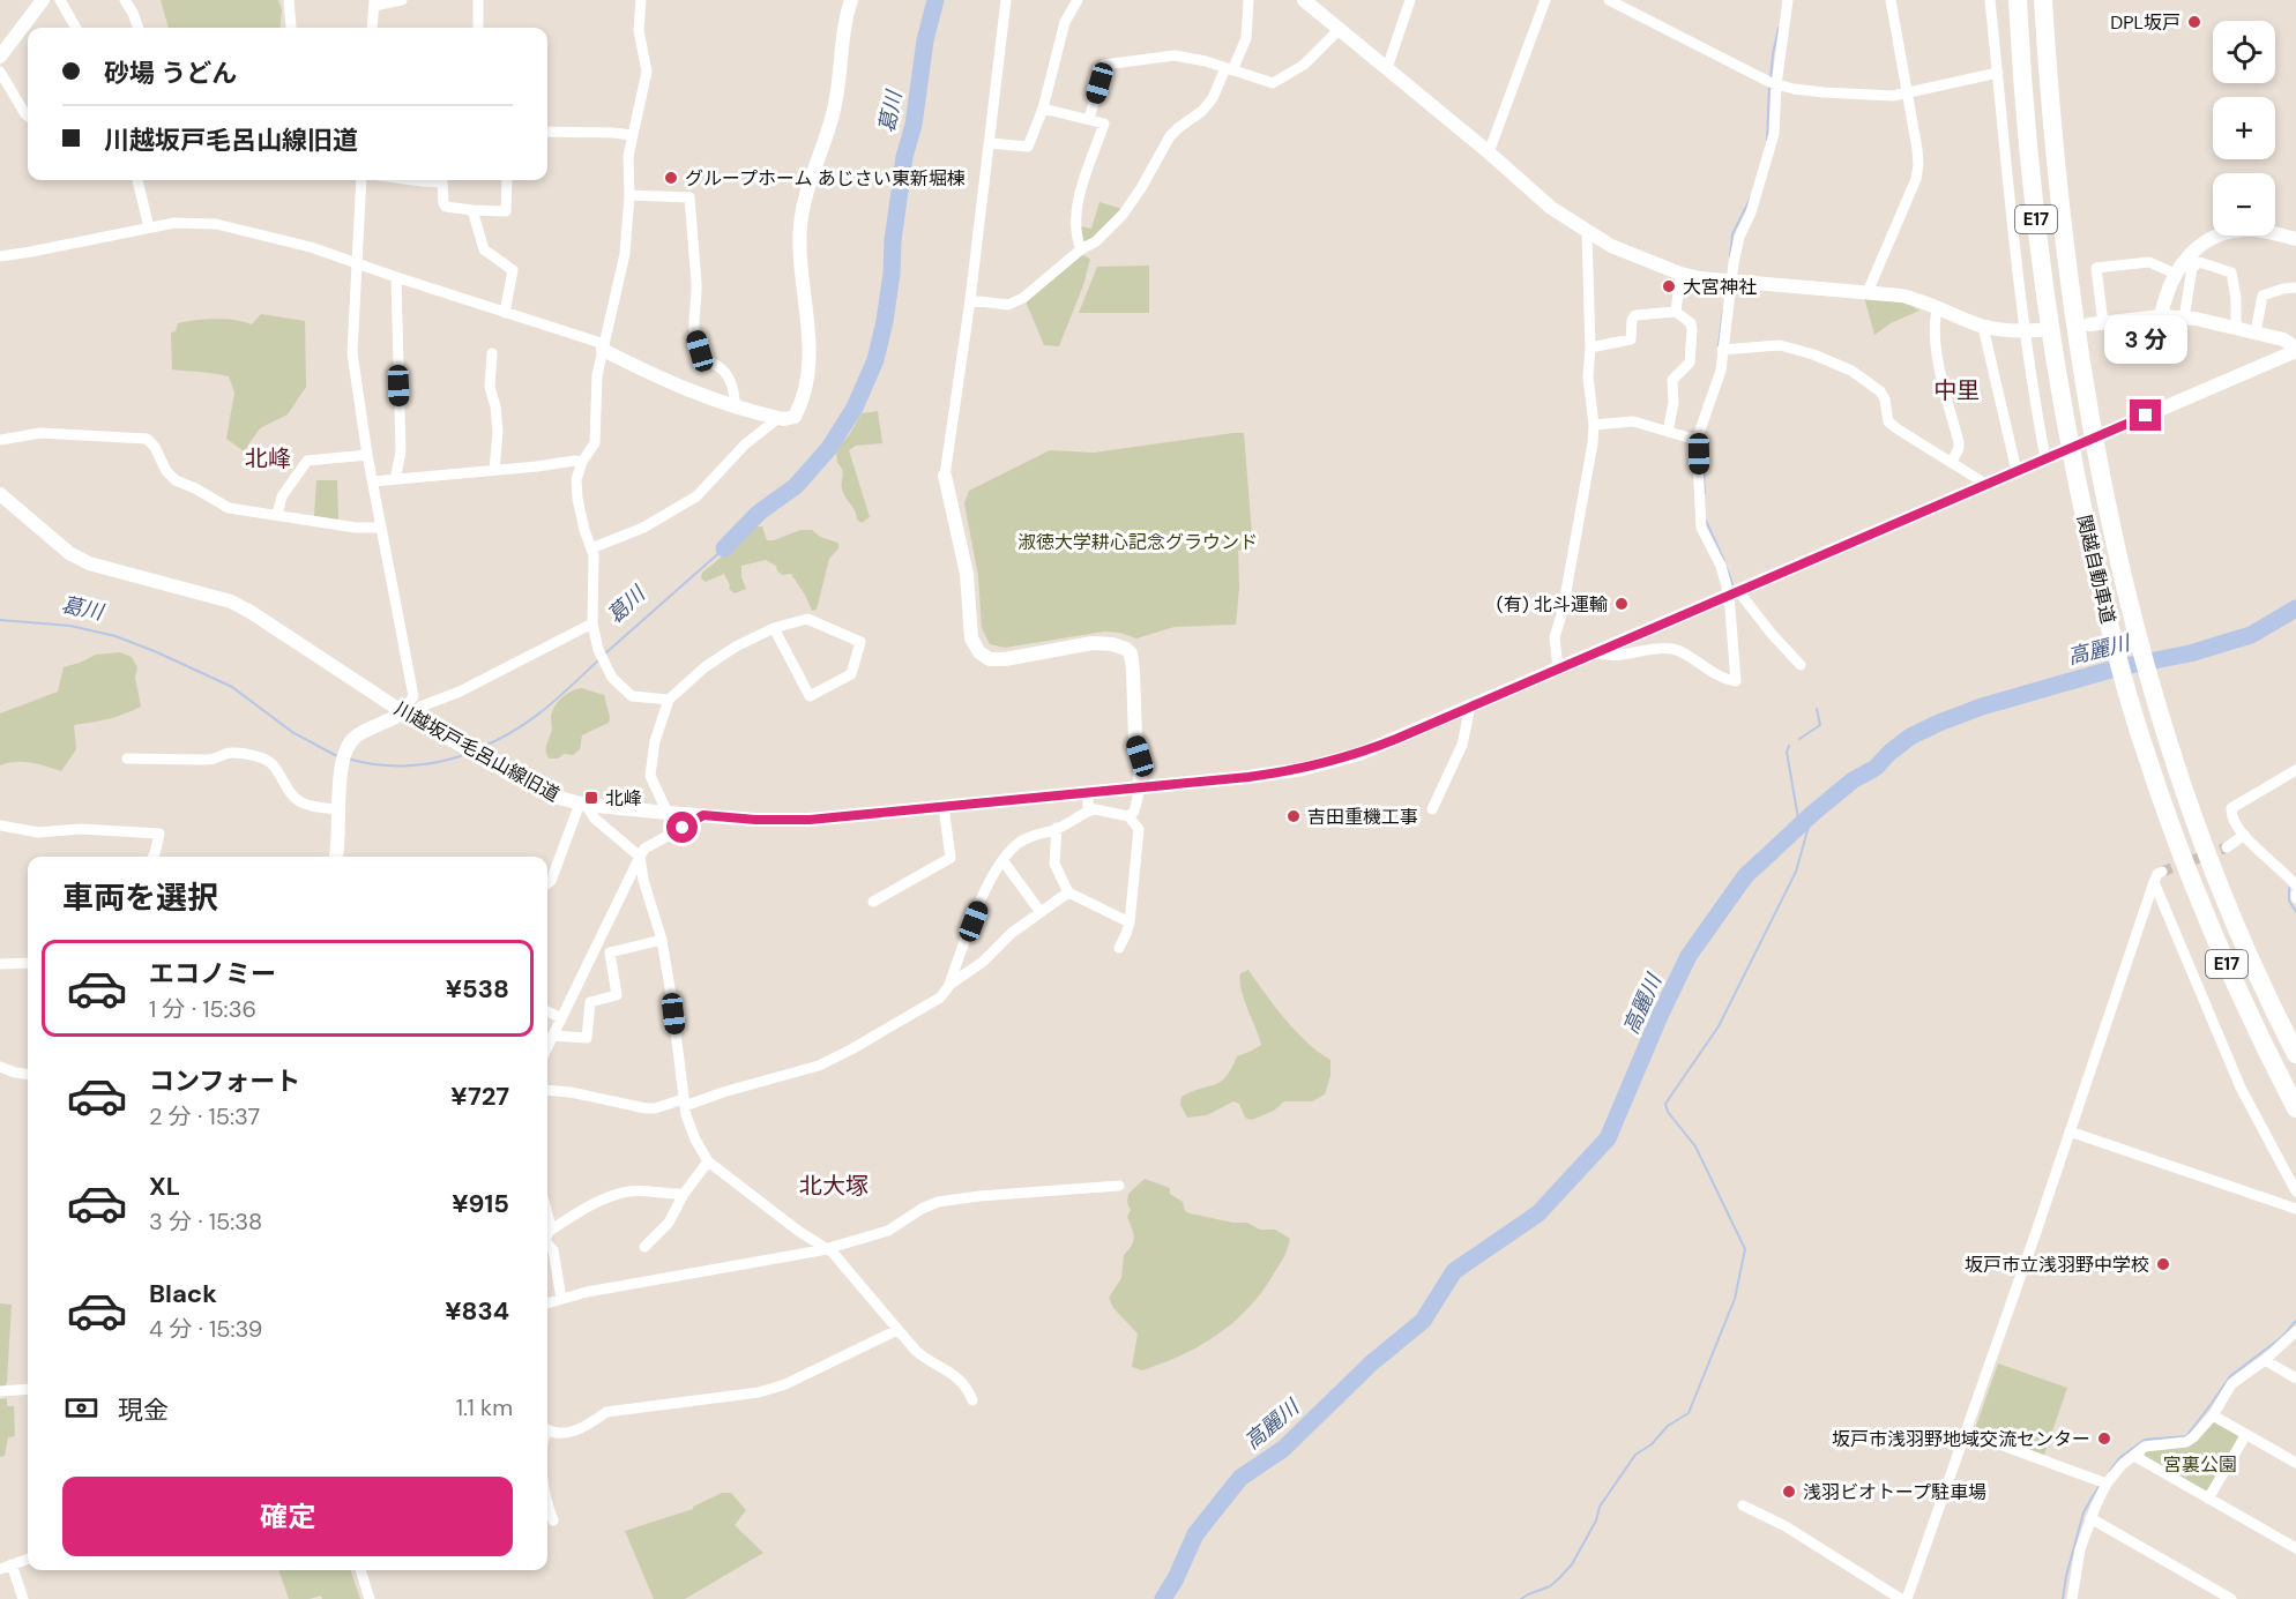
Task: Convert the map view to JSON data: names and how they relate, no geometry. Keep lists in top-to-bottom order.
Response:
{
  "streets": {
    "highway": ["E17", "関越自動車道"],
    "street": ["川越坂戸毛呂山線旧道"]
  },
  "districts": ["中里", "北峰", "北大塚"],
  "water": ["葛川", "高麗川"],
  "parks": ["淑徳大学耕心記念グラウンド", "宮裏公園"],
  "places": {
    "other": [
      "DPL坂戸",
      "グループホーム あじさい東新堀棟",
      "大宮神社",
      "(有) 北斗運輸",
      "吉田重機工事",
      "坂戸市立浅羽野中学校",
      "坂戸市浅羽野地域交流センター",
      "浅羽ビオトープ駐車場"
    ],
    "transit": ["北峰"]
  },
  "page": {
    "map_buttons": ["+", "−"],
    "banner": ["砂場 うどん", "川越坂戸毛呂山線旧道"],
    "bubble": "3 分",
    "heading": "車両を選択",
    "list": [
      {
        "name": "エコノミー",
        "note": "1 分 · 15:36",
        "value": "¥538"
      },
      {
        "name": "コンフォート",
        "note": "2 分 · 15:37",
        "value": "¥727"
      },
      {
        "name": "XL",
        "note": "3 分 · 15:38",
        "value": "¥915"
      },
      {
        "name": "Black",
        "note": "4 分 · 15:39",
        "value": "¥834"
      }
    ],
    "pay": ["現金", "1.1 km"],
    "buttons": "確定"
  }
}
